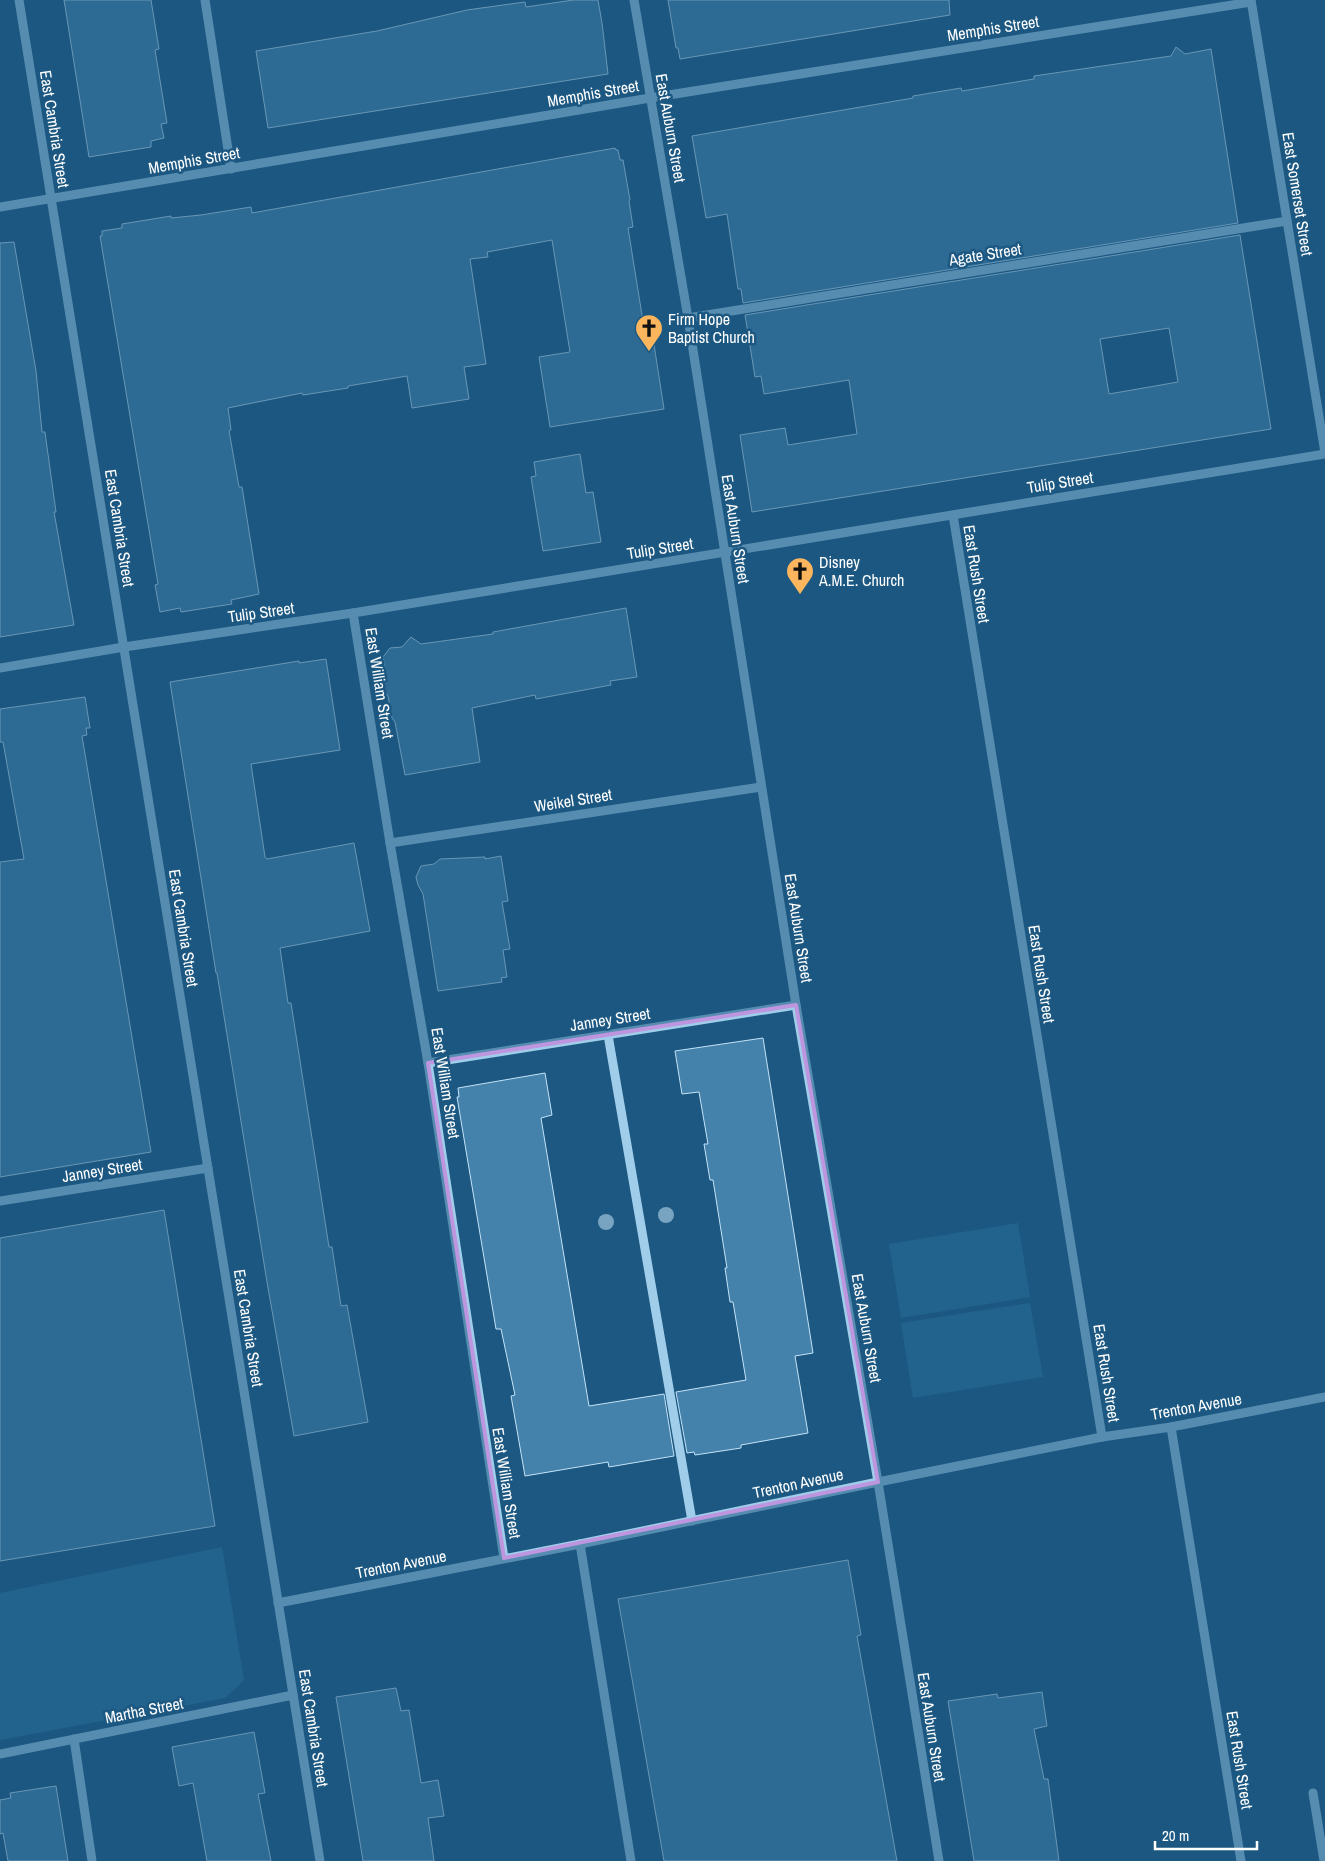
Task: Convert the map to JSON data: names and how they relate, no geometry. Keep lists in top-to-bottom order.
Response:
{
  "streets": {
    "street": [
      "Memphis Street",
      "East Auburn Street",
      "East Cambria Street",
      "East Somerset Street",
      "Agate Street",
      "Tulip Street",
      "East Rush Street",
      "East William Street",
      "Weikel Street",
      "Janney Street",
      "Trenton Avenue",
      "Martha Street"
    ]
  },
  "crossings": [
    ["Memphis Street", "East Auburn Street"],
    ["Memphis Street", "East Cambria Street"],
    ["Memphis Street", "East Somerset Street"],
    ["East Auburn Street", "Agate Street"],
    ["East Auburn Street", "Tulip Street"],
    ["East Auburn Street", "Weikel Street"],
    ["East Auburn Street", "Janney Street"],
    ["East Auburn Street", "Trenton Avenue"],
    ["East Cambria Street", "Tulip Street"],
    ["East Cambria Street", "Janney Street"],
    ["East Cambria Street", "Trenton Avenue"],
    ["East Cambria Street", "Martha Street"],
    ["East Somerset Street", "Agate Street"],
    ["East Somerset Street", "Tulip Street"],
    ["Tulip Street", "East Rush Street"],
    ["Tulip Street", "East William Street"],
    ["East Rush Street", "Trenton Avenue"],
    ["East William Street", "Weikel Street"],
    ["East William Street", "Janney Street"],
    ["East William Street", "Trenton Avenue"]
  ],
  "places": {
    "church": ["Firm Hope Baptist Church", "Disney A.M.E. Church"]
  },
  "scale_bar": "20 m"
}
